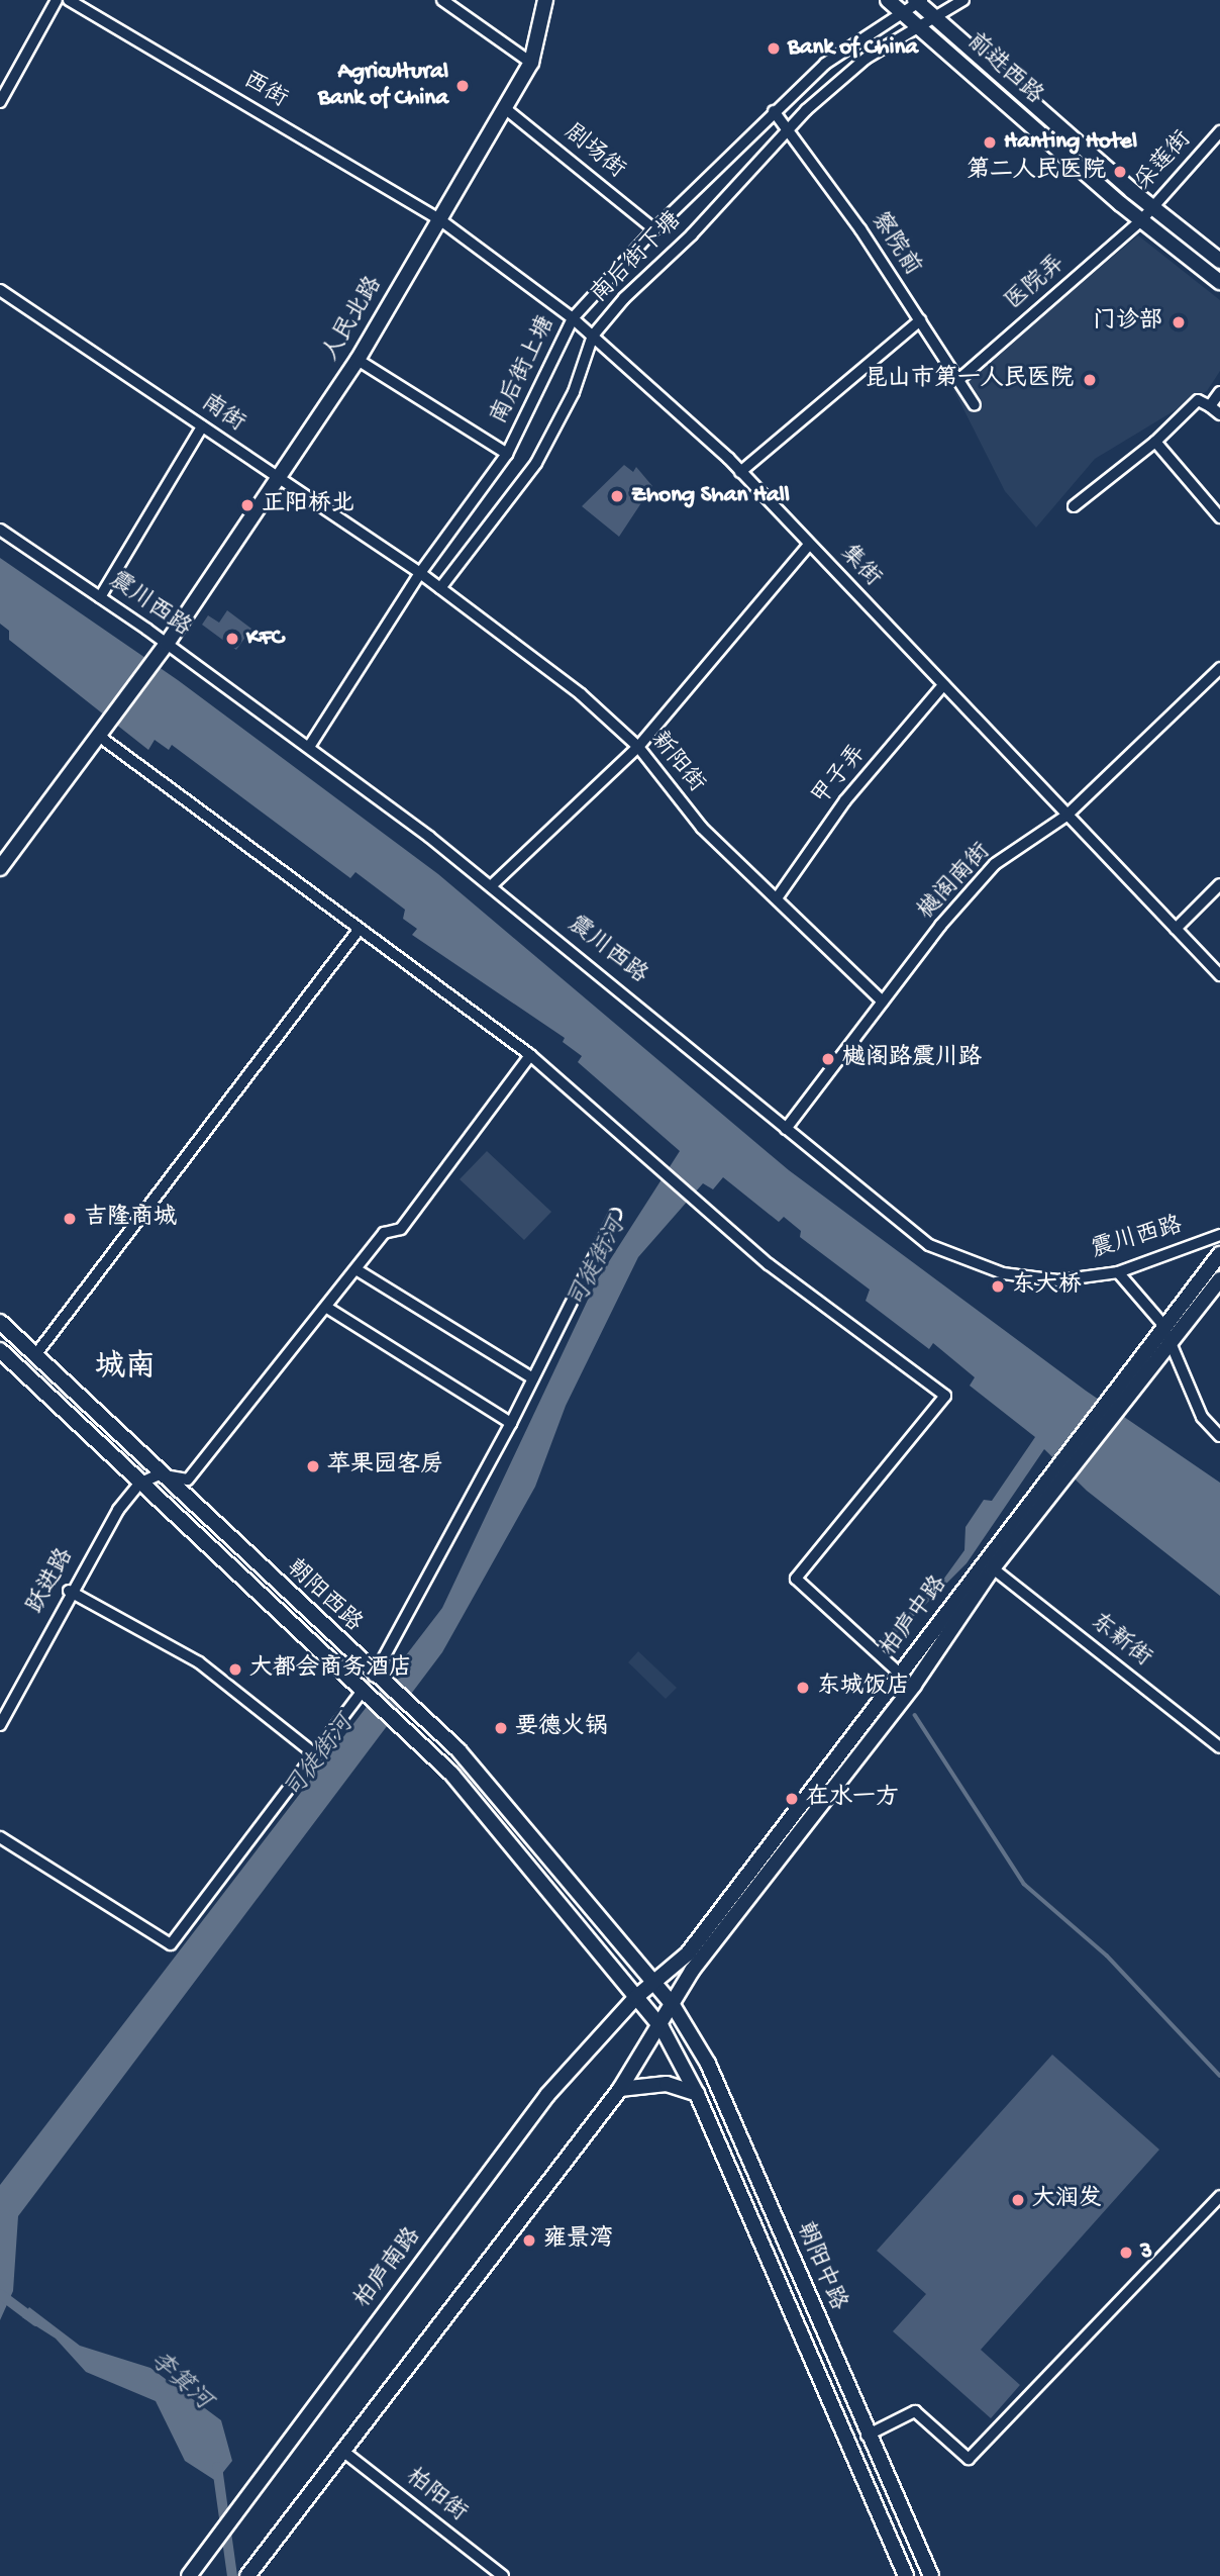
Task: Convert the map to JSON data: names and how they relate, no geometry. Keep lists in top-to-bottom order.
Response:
{
  "streets": {
    "main road": [
      "前进西路",
      "人民北路",
      "朝阳西路",
      "柏庐中路",
      "朝阳中路",
      "柏庐南路"
    ],
    "street": [
      "西街",
      "剧场街",
      "采莲街",
      "察院前",
      "南后街下塘",
      "医院弄",
      "南后街上塘",
      "南街",
      "集街",
      "震川西路",
      "新阳街",
      "甲子弄",
      "樾阁南街",
      "跃进路",
      "东新街",
      "柏阳街"
    ]
  },
  "crossings": [
    ["前进西路", "采莲街"],
    ["前进西路", "南后街下塘"],
    ["前进西路", "医院弄"],
    ["前进西路", "南后街上塘"],
    ["西街", "人民北路"],
    ["西街", "集街"],
    ["剧场街", "人民北路"],
    ["剧场街", "南后街上塘"],
    ["采莲街", "医院弄"],
    ["察院前", "南后街下塘"],
    ["察院前", "医院弄"],
    ["察院前", "南后街上塘"],
    ["南后街下塘", "集街"],
    ["南后街下塘", "新阳街"],
    ["人民北路", "南街"],
    ["人民北路", "集街"],
    ["人民北路", "震川西路"],
    ["南后街上塘", "南街"],
    ["南后街上塘", "集街"],
    ["南后街上塘", "震川西路"],
    ["南后街上塘", "新阳街"],
    ["南街", "新阳街"],
    ["集街", "甲子弄"],
    ["集街", "樾阁南街"],
    ["震川西路", "樾阁南街"],
    ["新阳街", "甲子弄"],
    ["新阳街", "樾阁南街"],
    ["跃进路", "朝阳西路"],
    ["朝阳西路", "柏庐中路"],
    ["朝阳西路", "朝阳中路"],
    ["朝阳西路", "柏庐南路"],
    ["柏庐中路", "东新街"],
    ["柏庐中路", "朝阳中路"],
    ["柏庐中路", "柏庐南路"],
    ["朝阳中路", "柏庐南路"]
  ],
  "districts": ["城南"],
  "water": ["司徒街河", "李箕河"],
  "places": [
    "Bank of China",
    "Agricultural Bank of China",
    "Hanting Hotel",
    "第二人民医院",
    "门诊部",
    "昆山市第一人民医院",
    "Zhong Shan Hall",
    "正阳桥北",
    "KFC",
    "樾阁路震川路",
    "吉隆商城",
    "东大桥",
    "苹果园客房",
    "大都会商务酒店",
    "东城饭店",
    "要德火锅",
    "在水一方",
    "大润发",
    "雍景湾",
    "3"
  ]
}
